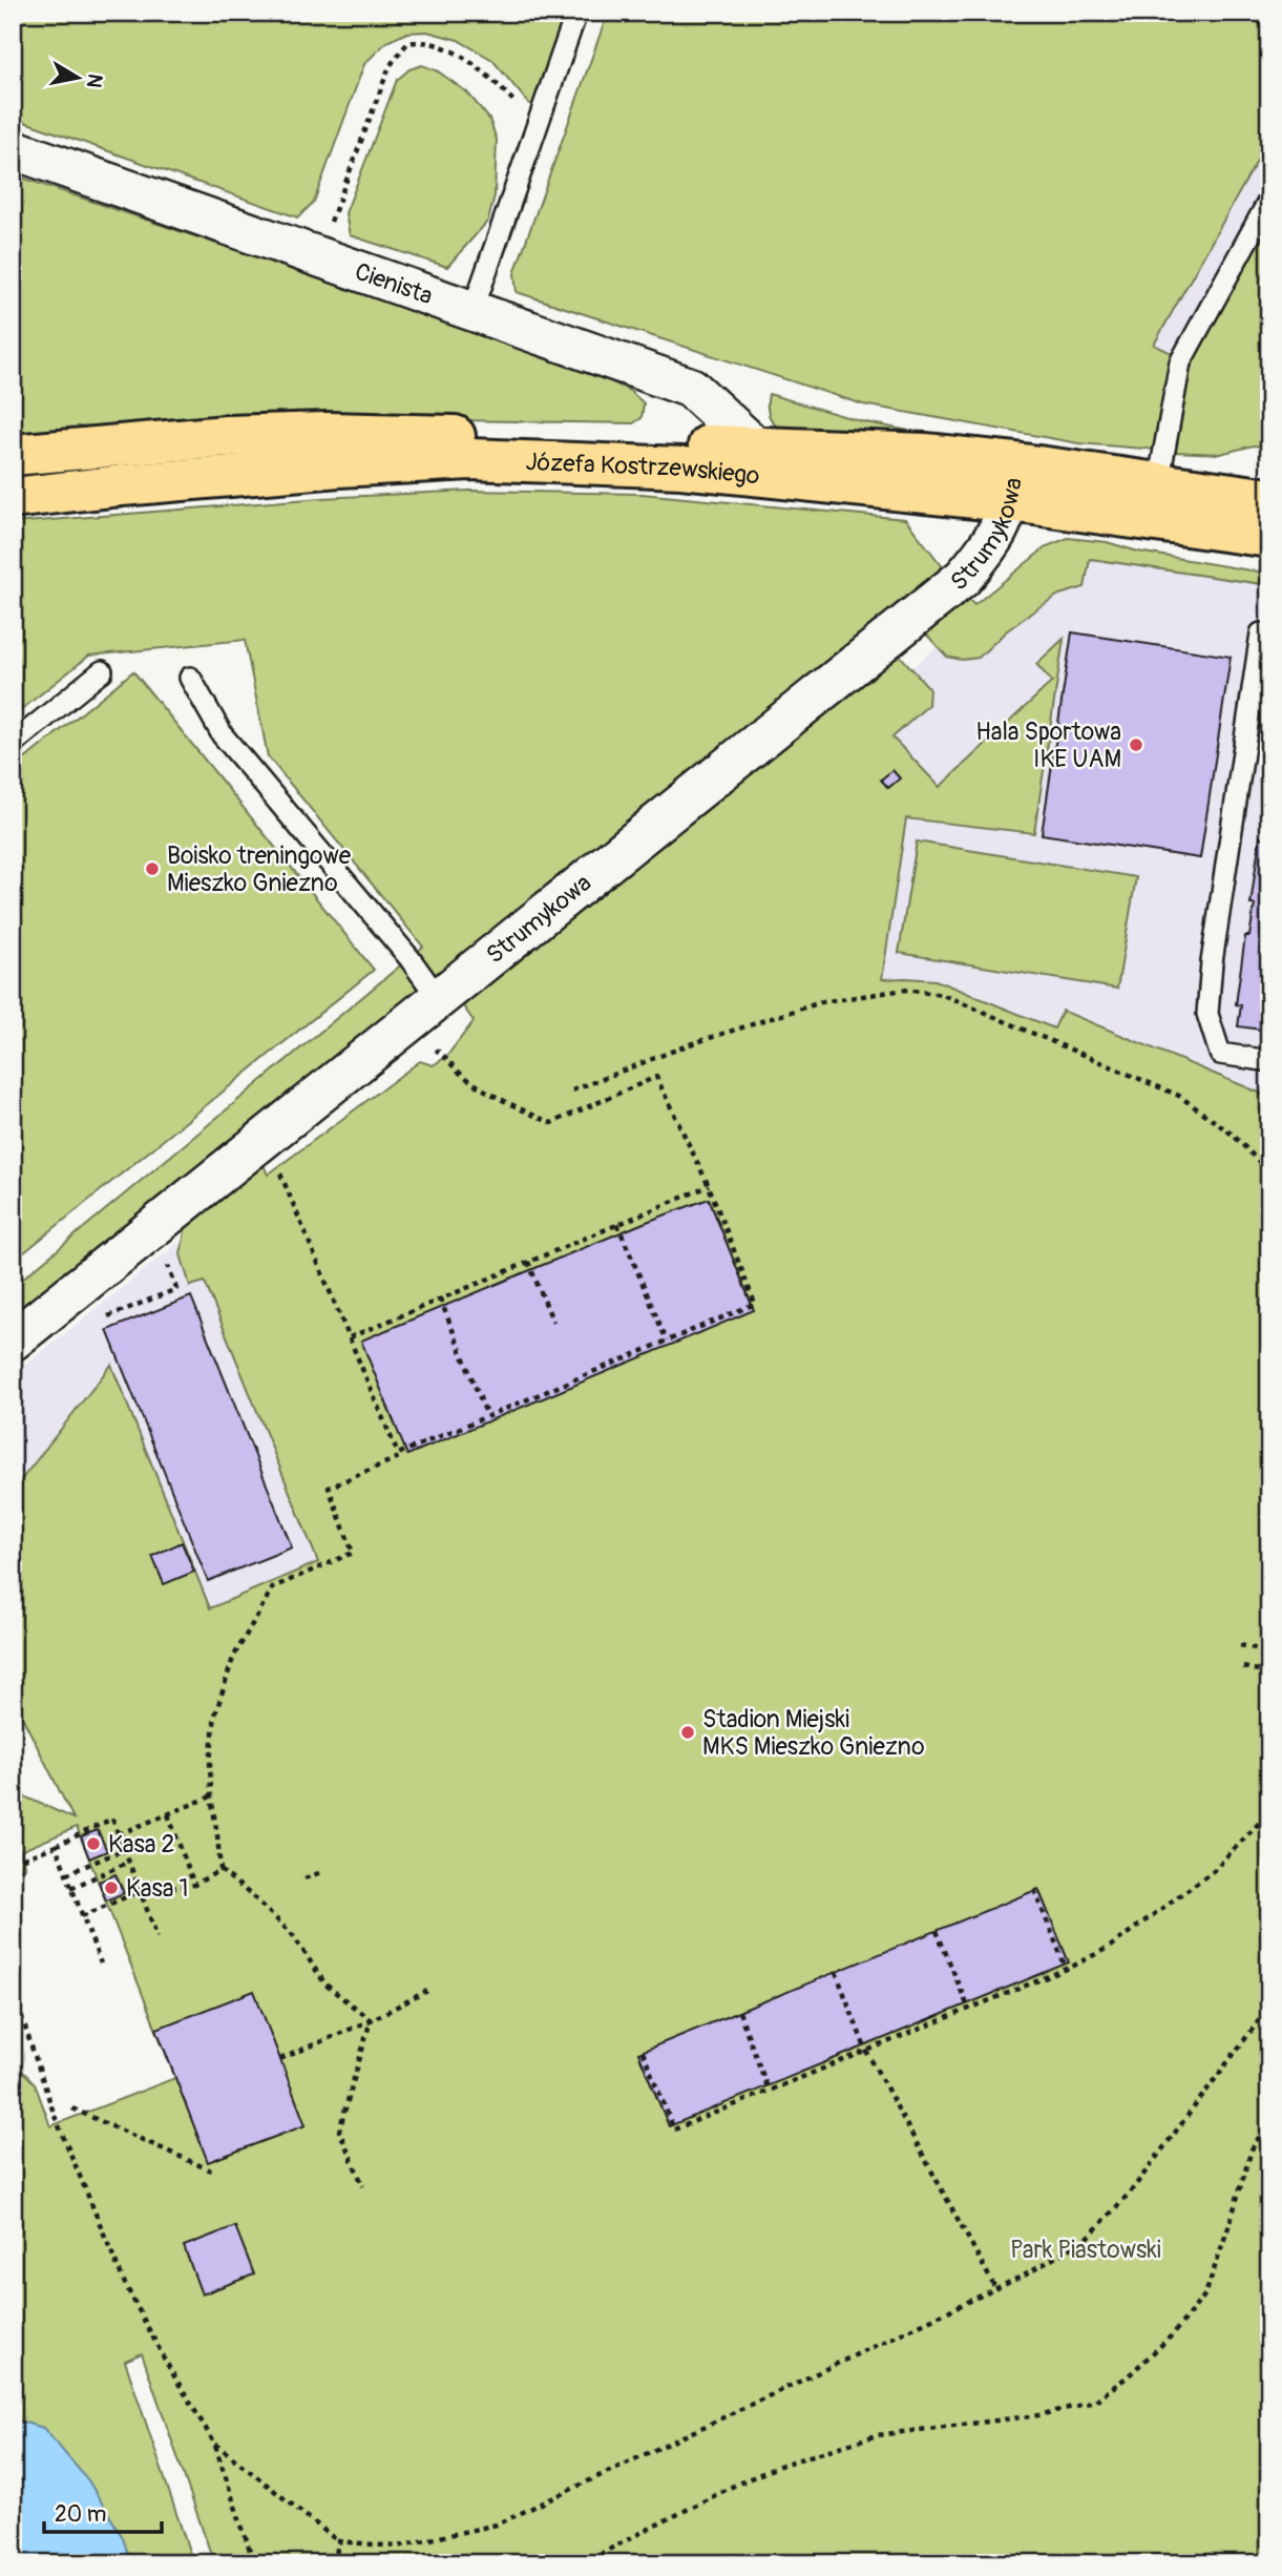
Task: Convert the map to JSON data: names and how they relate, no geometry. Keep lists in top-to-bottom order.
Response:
{
  "streets": {
    "main road": ["Józefa Kostrzewskiego"],
    "street": ["Cienista", "Strumykowa"]
  },
  "crossings": [
    ["Cienista", "Józefa Kostrzewskiego"],
    ["Józefa Kostrzewskiego", "Strumykowa"]
  ],
  "parks": ["Park Piastowski"],
  "places": [
    "Hala Sportowa IKE UAM",
    "Boisko treningowe Mieszko Gniezno",
    "Stadion Miejski MKS Mieszko Gniezno",
    "Kasa 2",
    "Kasa 1"
  ],
  "scale_bar": "20 m",
  "north": "right"
}
